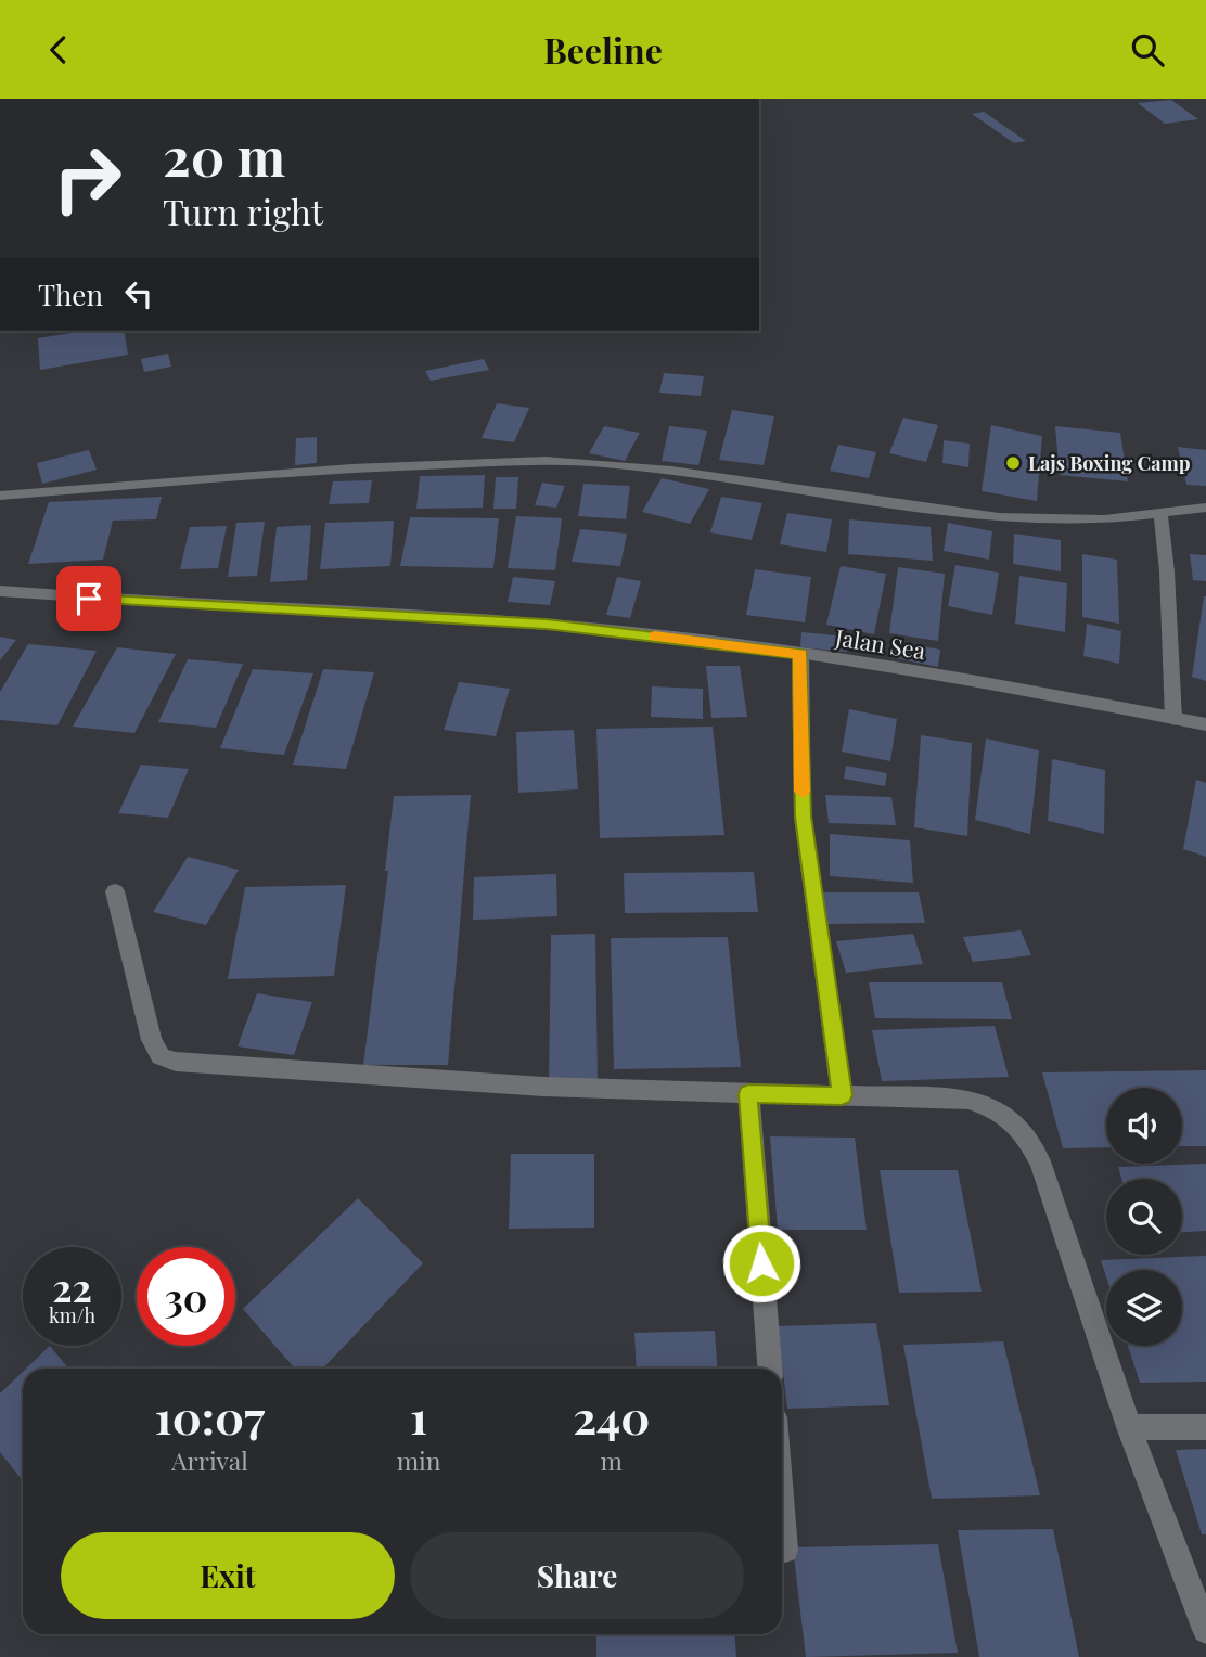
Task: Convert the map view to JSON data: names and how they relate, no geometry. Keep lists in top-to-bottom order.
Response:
{
  "streets": {
    "street": ["Jalan Sea"]
  },
  "places": ["Lajs Boxing Camp"],
  "page": {
    "header": "Beeline",
    "turn": ["20 m", "Turn right"],
    "then": "Then",
    "speed": "22 km/h",
    "limit": "30",
    "eta": [
      "10:07",
      "Arrival",
      "1",
      "min",
      "240",
      "m"
    ],
    "buttons": ["Exit", "Share"]
  }
}
